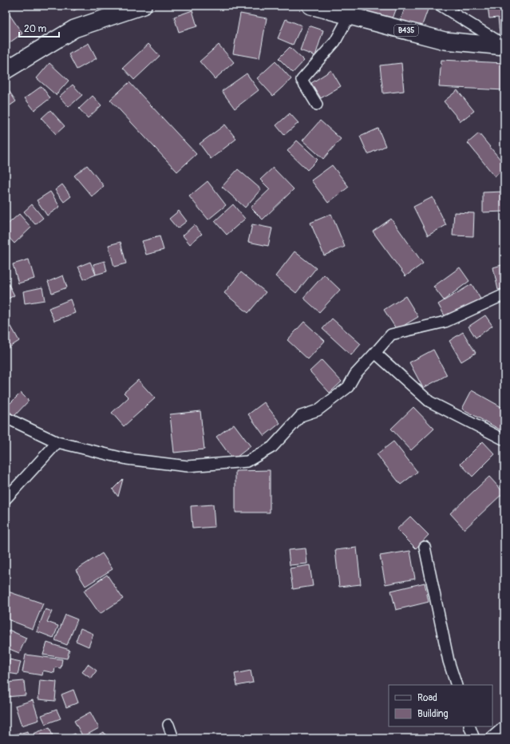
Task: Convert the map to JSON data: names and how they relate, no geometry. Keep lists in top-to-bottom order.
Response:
{
  "streets": {
    "main road": ["B435"]
  },
  "legend": ["Road", "Building"],
  "scale_bar": "20 m"
}
